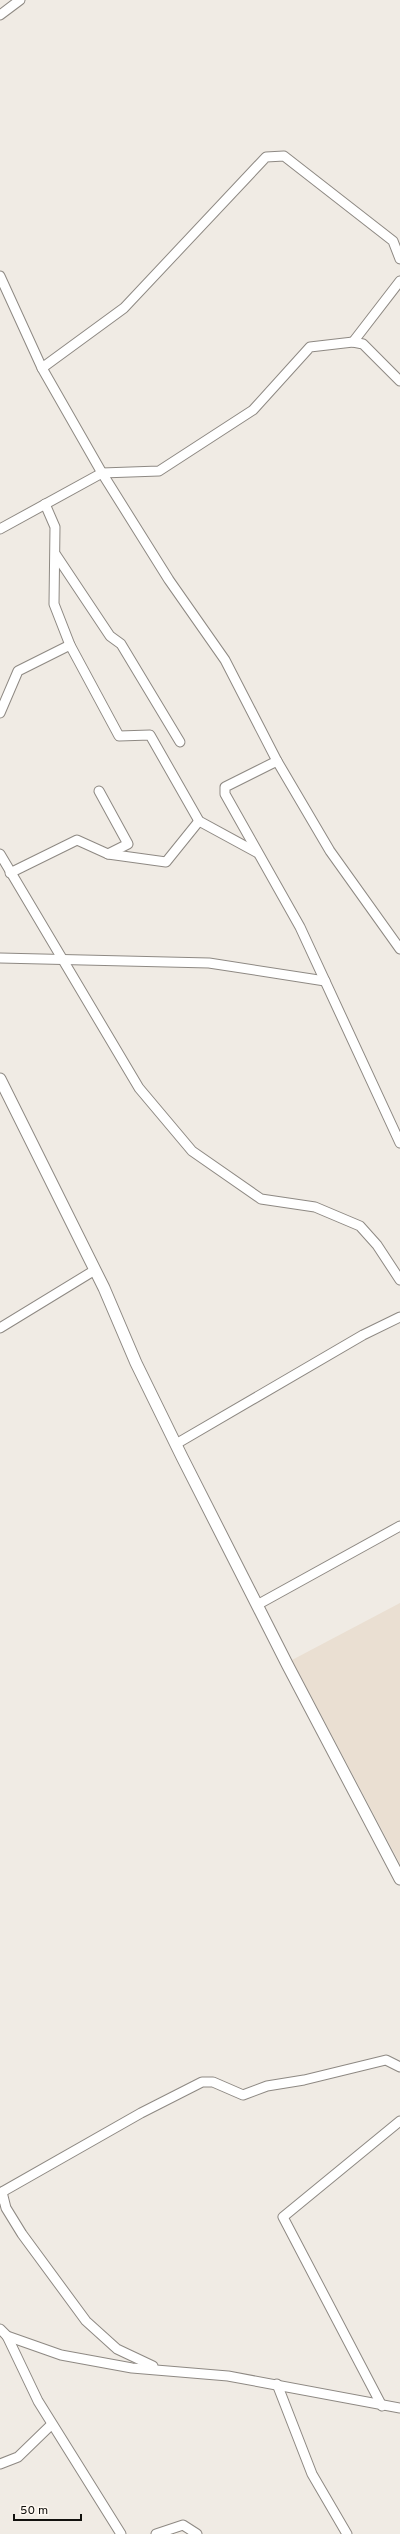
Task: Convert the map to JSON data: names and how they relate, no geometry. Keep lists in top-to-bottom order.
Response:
{
  "scale_bar": "50 m"
}
